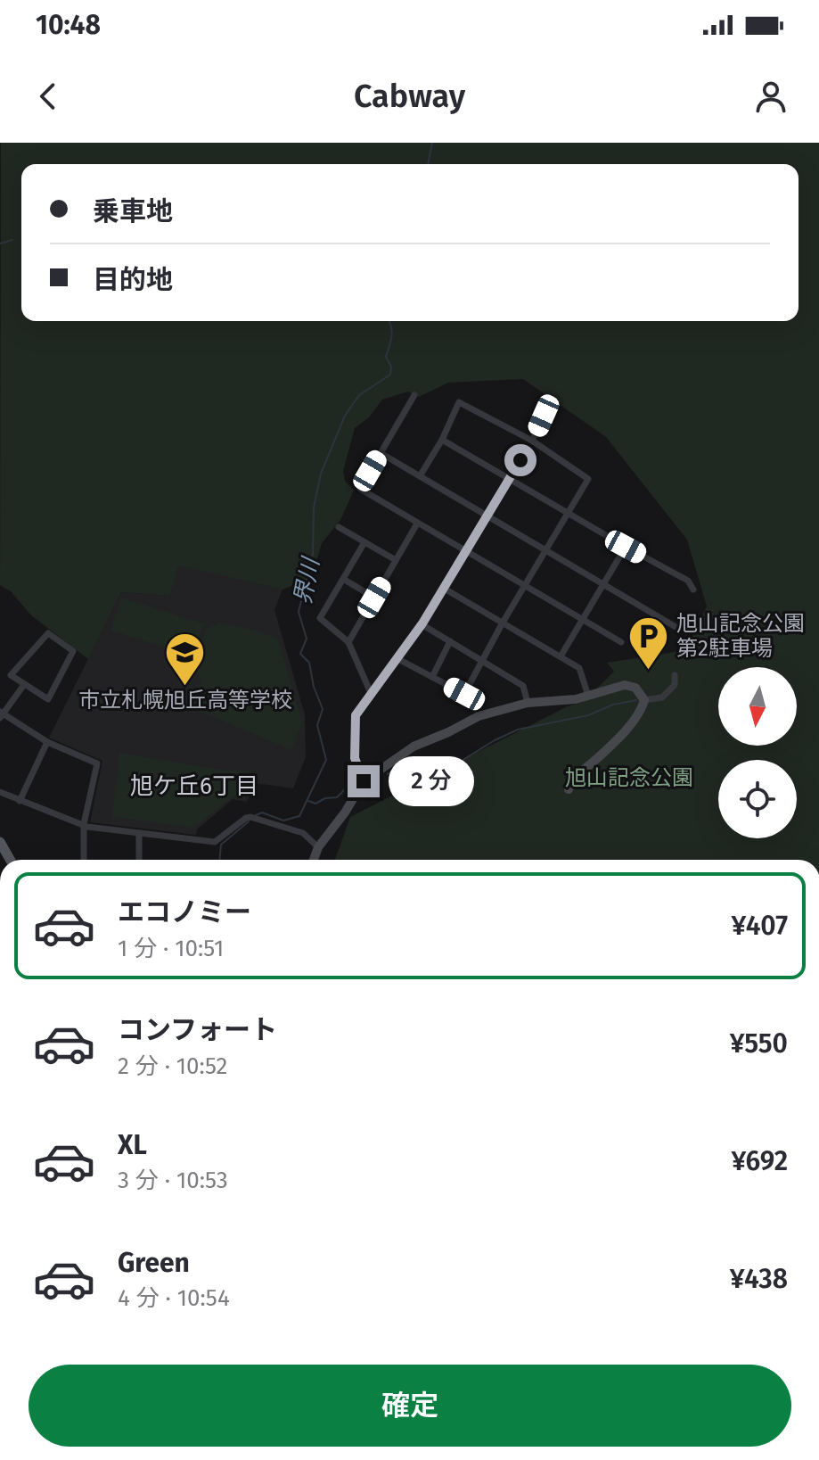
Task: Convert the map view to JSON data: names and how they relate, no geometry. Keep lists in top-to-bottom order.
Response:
{
  "districts": ["旭ケ丘6丁目"],
  "water": ["界川"],
  "parks": ["旭山記念公園"],
  "places": {
    "parking": ["旭山記念公園 第2駐車場"],
    "school or university": ["市立札幌旭丘高等学校"]
  },
  "north": "bottom",
  "page": {
    "status": "10:48",
    "header": "Cabway",
    "banner": ["乗車地", "目的地"],
    "bubble": "2 分",
    "list": [
      {
        "name": "エコノミー",
        "note": "1 分 · 10:51",
        "value": "¥407"
      },
      {
        "name": "コンフォート",
        "note": "2 分 · 10:52",
        "value": "¥550"
      },
      {
        "name": "XL",
        "note": "3 分 · 10:53",
        "value": "¥692"
      },
      {
        "name": "Green",
        "note": "4 分 · 10:54",
        "value": "¥438"
      }
    ],
    "buttons": "確定"
  }
}
